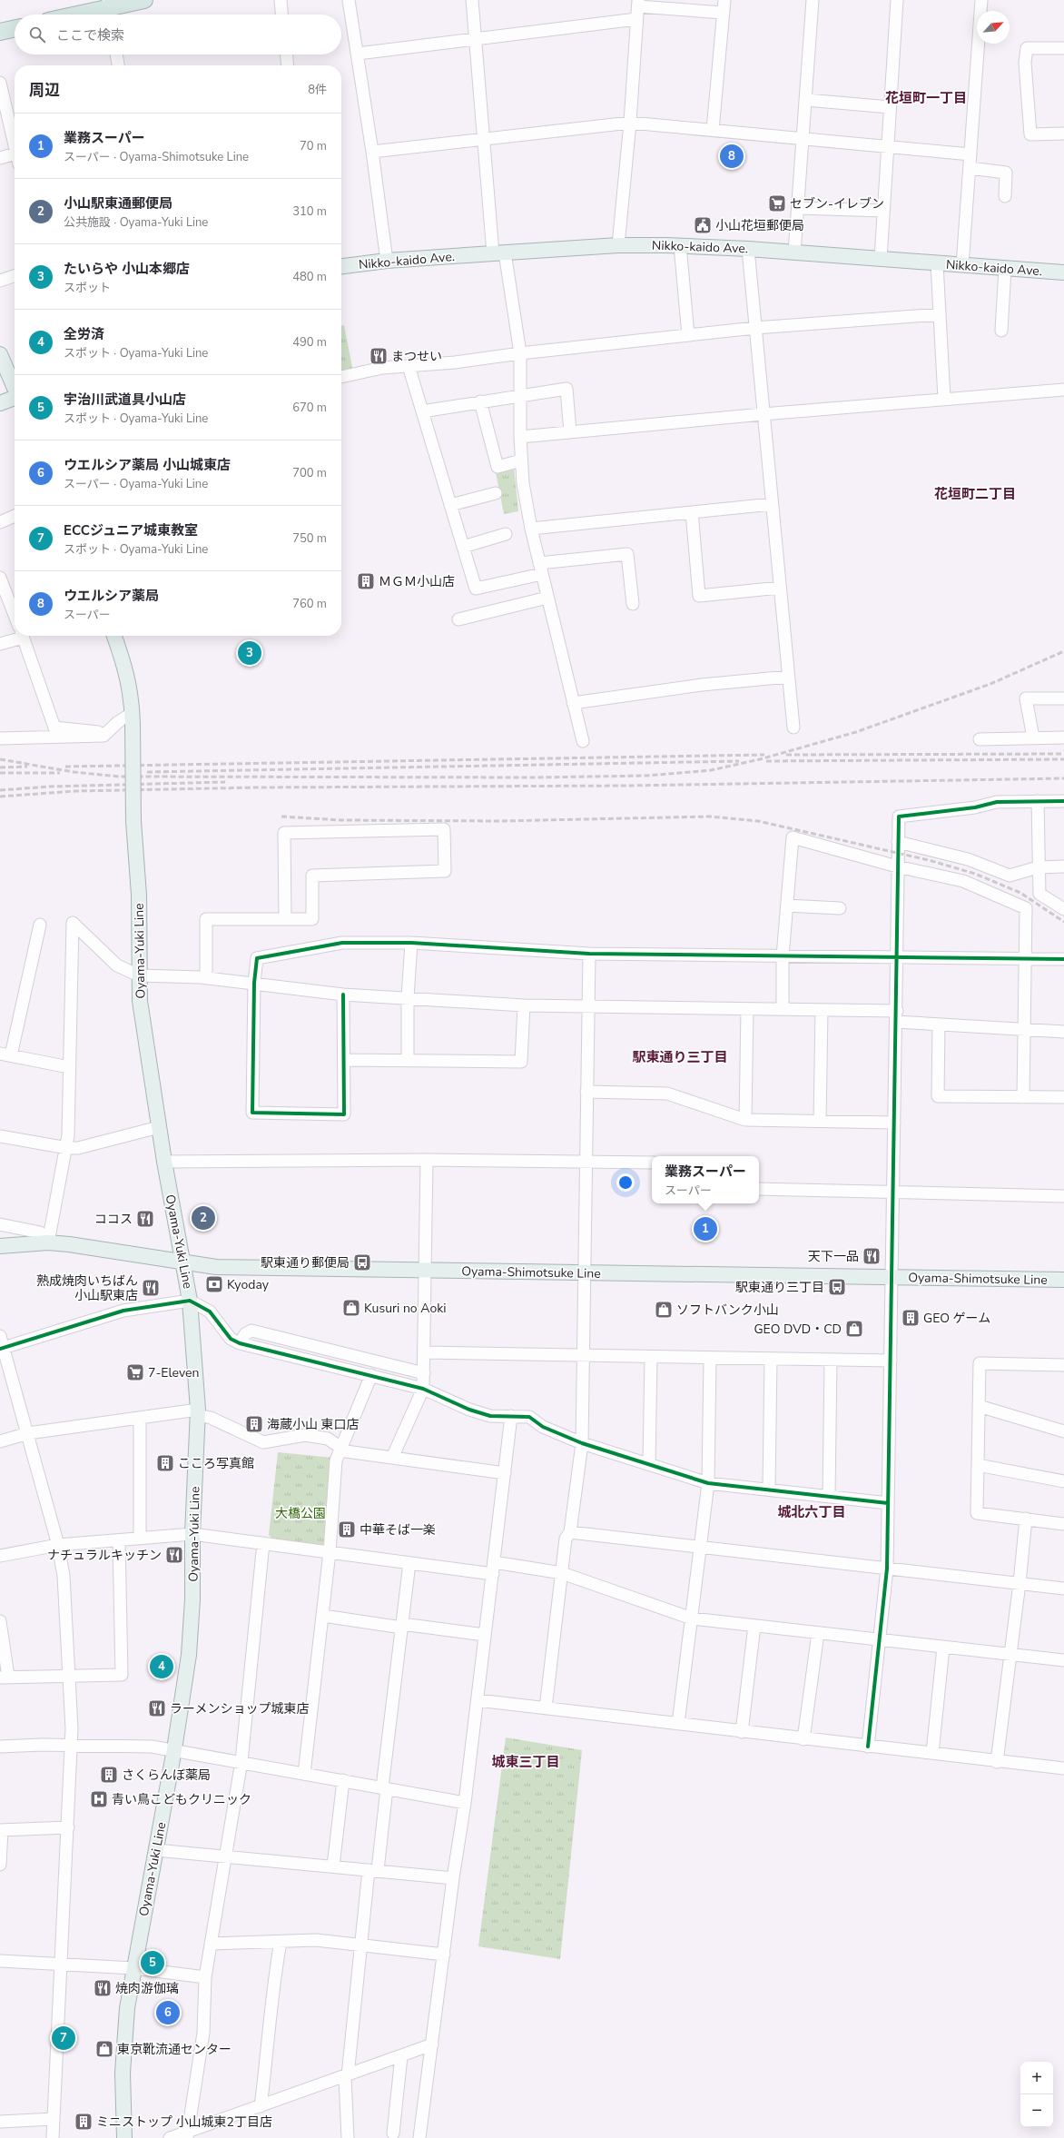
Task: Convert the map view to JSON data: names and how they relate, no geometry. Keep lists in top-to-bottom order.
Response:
{
  "streets": {
    "main road": ["Nikko-kaido Ave.", "Oyama-Yuki Line", "Oyama-Shimotsuke Line"]
  },
  "crossings": [
    ["Oyama-Yuki Line", "Oyama-Shimotsuke Line"]
  ],
  "districts": [
    "花垣町一丁目",
    "花垣町二丁目",
    "駅東通り三丁目",
    "城北六丁目",
    "城東三丁目"
  ],
  "parks": ["大橋公園"],
  "places": {
    "supermarket": ["セブン-イレブン", "7-Eleven"],
    "public building": ["小山花垣郵便局"],
    "restaurant": [
      "まつせい",
      "ココス",
      "天下一品",
      "熟成焼肉いちばん 小山駅東店",
      "ナチュラルキッチン",
      "ラーメンショップ城東店",
      "焼肉游伽璃"
    ],
    "building": [
      "ＭＧＭ小山店",
      "GEO ゲーム",
      "海蔵小山 東口店",
      "こころ写真館",
      "中華そば一楽",
      "さくらんぼ薬局",
      "ミニストップ 小山城東2丁目店"
    ],
    "bus stop": ["駅東通り郵便局", "駅東通り三丁目"],
    "bank": ["Kyoday"],
    "shop": [
      "Kusuri no Aoki",
      "ソフトバンク小山",
      "GEO DVD・CD",
      "東京靴流通センター"
    ],
    "hospital": ["青い鳥こどもクリニック"]
  },
  "north": "top right",
  "page": {
    "search": "ここで検索",
    "heading": ["周辺", "8件"],
    "list": [
      {
        "mark": "1",
        "name": "業務スーパー",
        "note": "スーパー · Oyama-Shimotsuke Line",
        "value": "70 m"
      },
      {
        "mark": "2",
        "name": "小山駅東通郵便局",
        "note": "公共施設 · Oyama-Yuki Line",
        "value": "310 m"
      },
      {
        "mark": "3",
        "name": "たいらや 小山本郷店",
        "note": "スポット",
        "value": "480 m"
      },
      {
        "mark": "4",
        "name": "全労済",
        "note": "スポット · Oyama-Yuki Line",
        "value": "490 m"
      },
      {
        "mark": "5",
        "name": "宇治川武道具小山店",
        "note": "スポット · Oyama-Yuki Line",
        "value": "670 m"
      },
      {
        "mark": "6",
        "name": "ウエルシア薬局 小山城東店",
        "note": "スーパー · Oyama-Yuki Line",
        "value": "700 m"
      },
      {
        "mark": "7",
        "name": "ECCジュニア城東教室",
        "note": "スポット · Oyama-Yuki Line",
        "value": "750 m"
      },
      {
        "mark": "8",
        "name": "ウエルシア薬局",
        "note": "スーパー",
        "value": "760 m"
      }
    ],
    "pins": [
      "8",
      "3",
      "2",
      "1",
      "4",
      "5",
      "6",
      "7"
    ],
    "popup": ["業務スーパー", "スーパー"],
    "map_buttons": ["+", "−"]
  }
}
